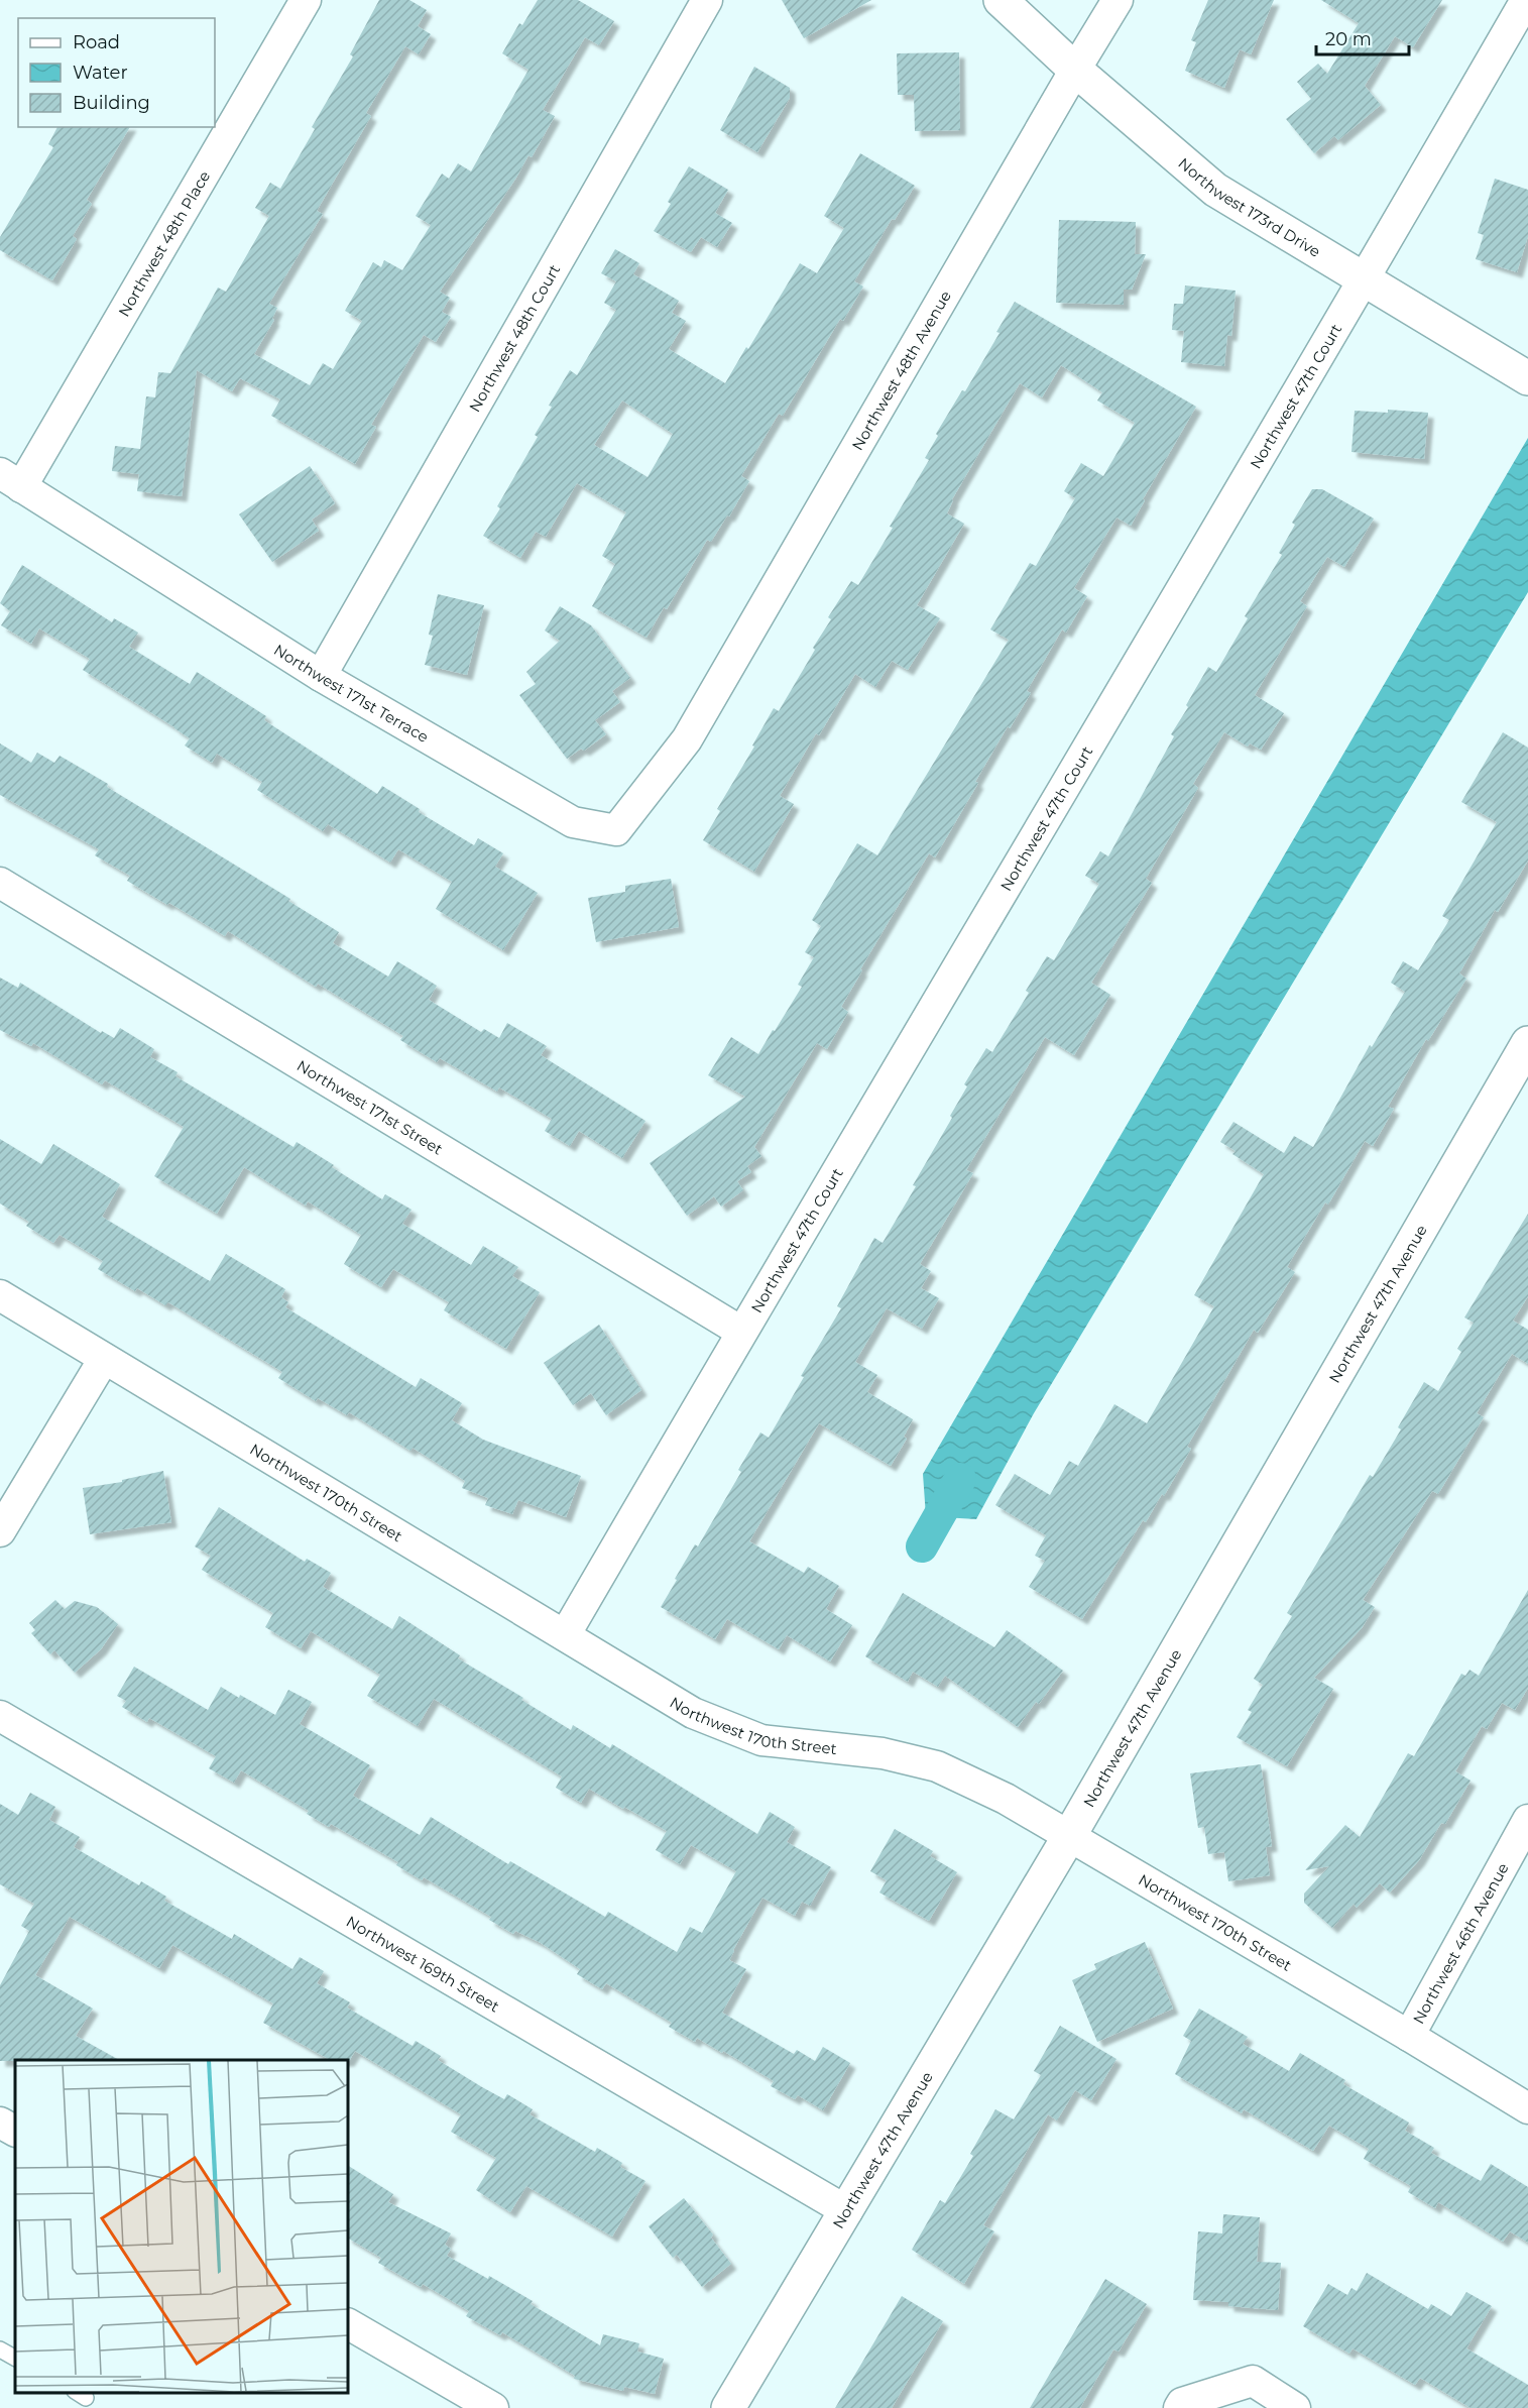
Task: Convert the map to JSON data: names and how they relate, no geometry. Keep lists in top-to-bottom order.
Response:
{
  "streets": {
    "main road": ["Northwest 173rd Drive", "Northwest 47th Avenue"],
    "street": [
      "Northwest 48th Place",
      "Northwest 48th Court",
      "Northwest 48th Avenue",
      "Northwest 47th Court",
      "Northwest 171st Terrace",
      "Northwest 171st Street",
      "Northwest 170th Street",
      "Northwest 46th Avenue",
      "Northwest 169th Street"
    ]
  },
  "crossings": [
    ["Northwest 173rd Drive", "Northwest 48th Avenue"],
    ["Northwest 173rd Drive", "Northwest 47th Court"],
    ["Northwest 48th Place", "Northwest 171st Terrace"],
    ["Northwest 48th Court", "Northwest 171st Terrace"],
    ["Northwest 48th Avenue", "Northwest 171st Terrace"],
    ["Northwest 47th Court", "Northwest 171st Street"],
    ["Northwest 47th Court", "Northwest 170th Street"],
    ["Northwest 47th Avenue", "Northwest 170th Street"],
    ["Northwest 47th Avenue", "Northwest 169th Street"],
    ["Northwest 170th Street", "Northwest 46th Avenue"]
  ],
  "legend": ["Road", "Water", "Building"],
  "scale_bar": "20 m"
}
